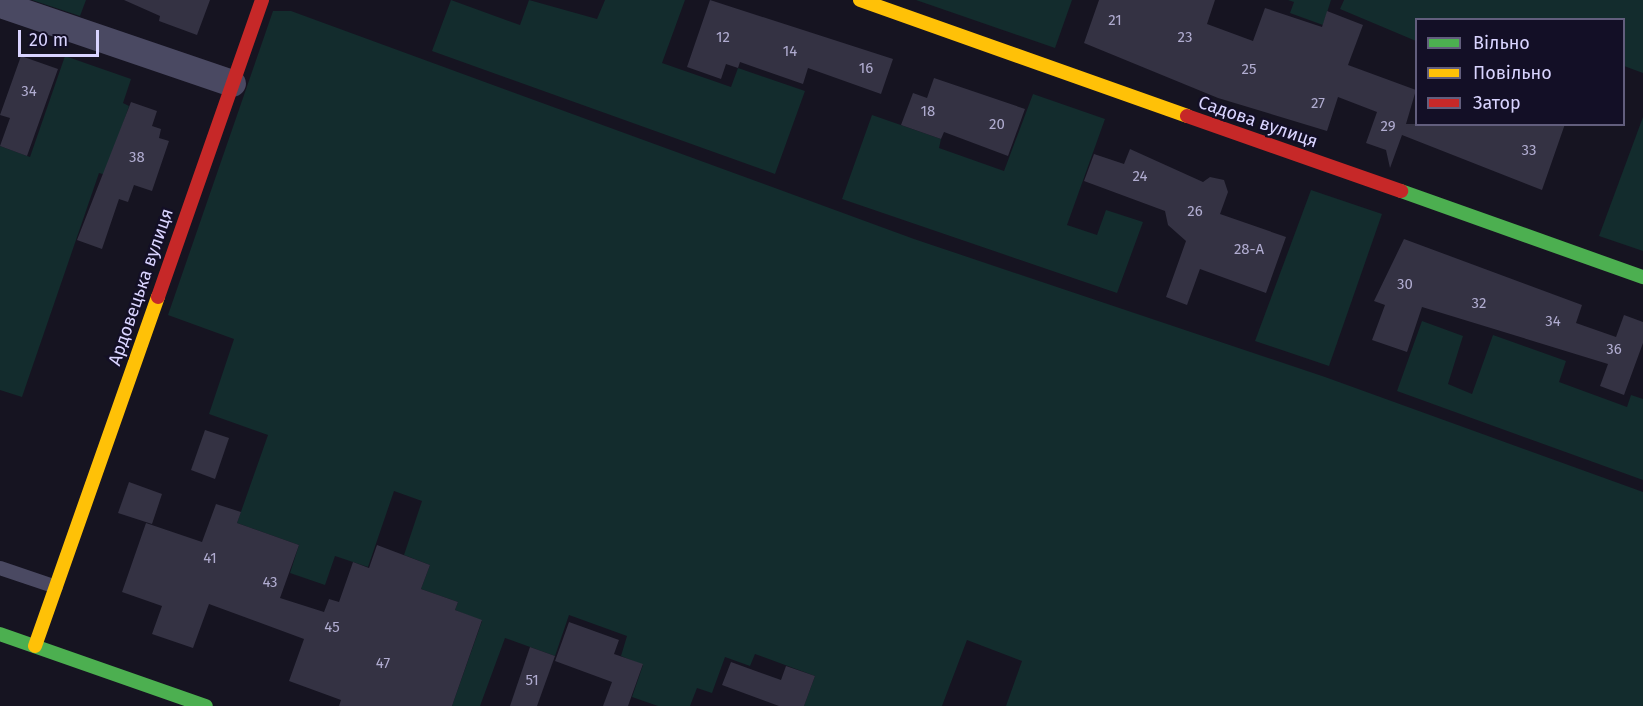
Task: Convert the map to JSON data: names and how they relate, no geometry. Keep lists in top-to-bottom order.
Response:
{
  "streets": {
    "main road": ["Садова вулиця", "Ардовецька вулиця"]
  },
  "house_numbers": [
    "21",
    "12",
    "23",
    "14",
    "16",
    "25",
    "34",
    "27",
    "18",
    "20",
    "29",
    "33",
    "38",
    "24",
    "26",
    "28-А",
    "30",
    "32",
    "34",
    "36",
    "41",
    "43",
    "45",
    "47",
    "51"
  ],
  "legend": ["Вільно", "Повільно", "Затор"],
  "scale_bar": "20 m"
}
